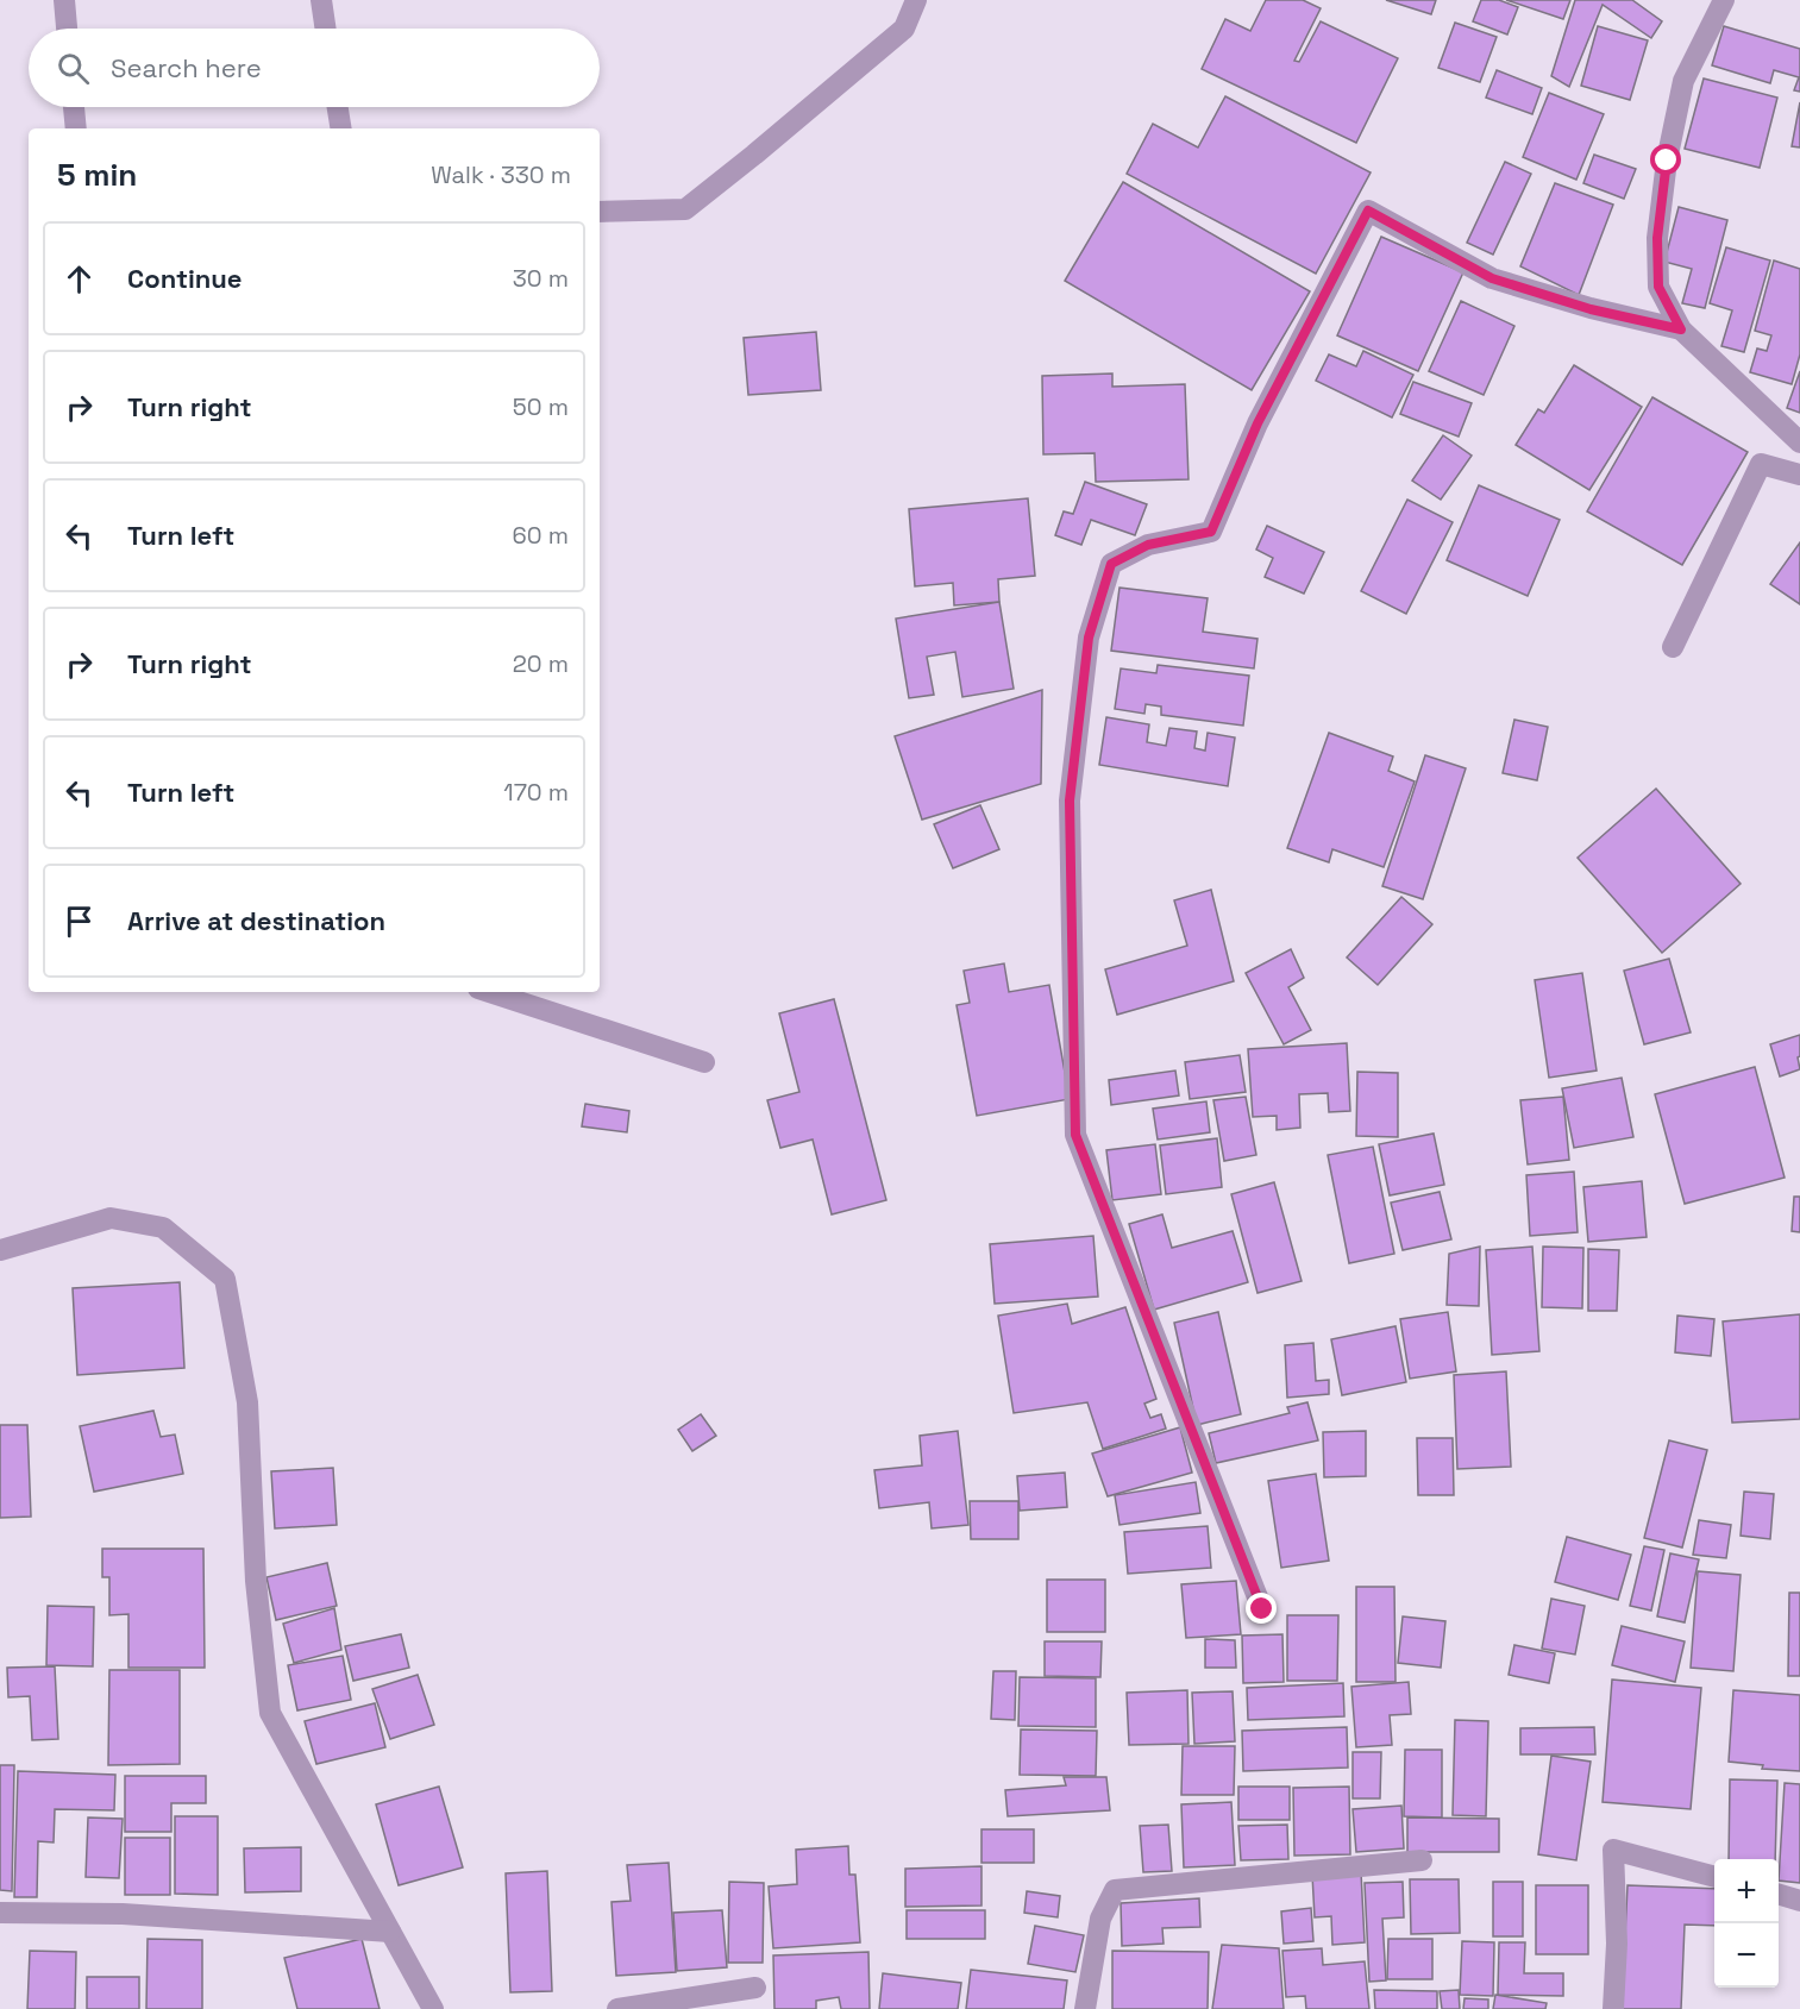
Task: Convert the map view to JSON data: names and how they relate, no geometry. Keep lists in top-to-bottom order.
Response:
{
  "page": {
    "search": "Search here",
    "heading": ["5 min", "Walk · 330 m"],
    "list": [
      ["Continue", "30 m"],
      ["Turn right", "50 m"],
      ["Turn left", "60 m"],
      ["Turn right", "20 m"],
      ["Turn left", "170 m"],
      "Arrive at destination"
    ],
    "map_buttons": ["+", "−"]
  }
}
